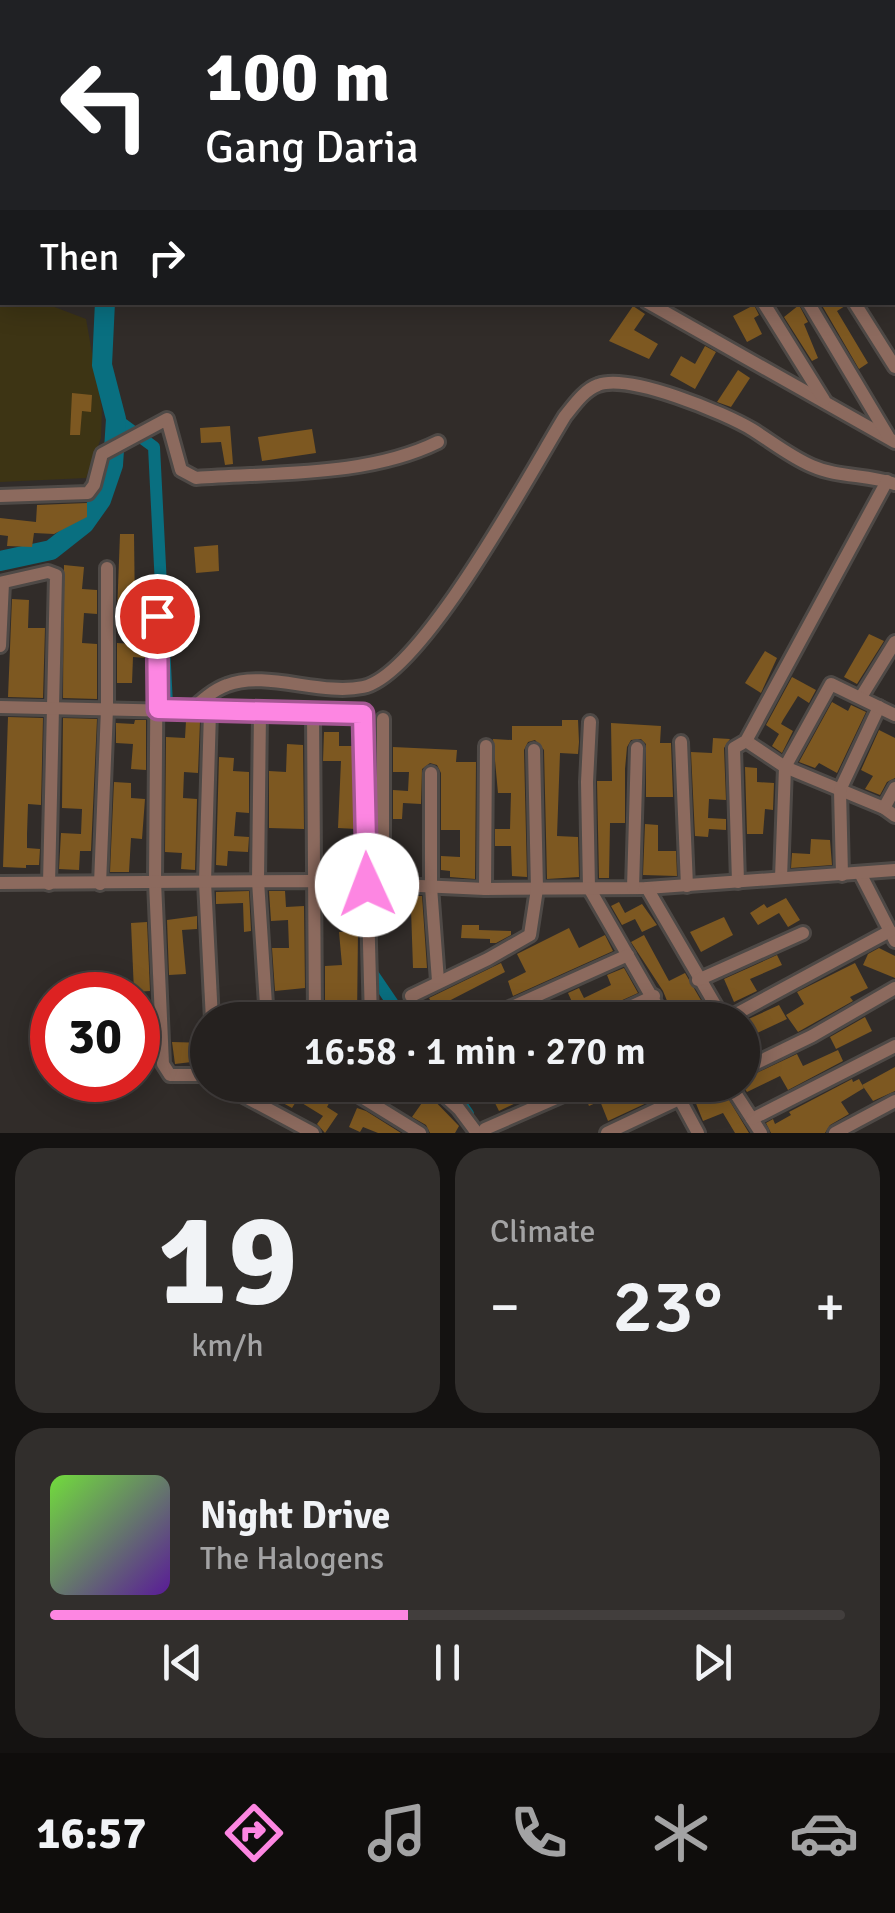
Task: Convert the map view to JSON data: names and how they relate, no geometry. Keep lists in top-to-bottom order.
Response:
{
  "page": {
    "turn": ["100 m", "Gang Daria"],
    "then": "Then",
    "limit": "30",
    "trip": "16:58 · 1 min · 270 m",
    "tile": [
      ["19", "km/h"],
      "Climate"
    ],
    "heat": ["−", "23°", "+"],
    "song": ["Night Drive", "The Halogens"],
    "tabs": "16:57"
  }
}
